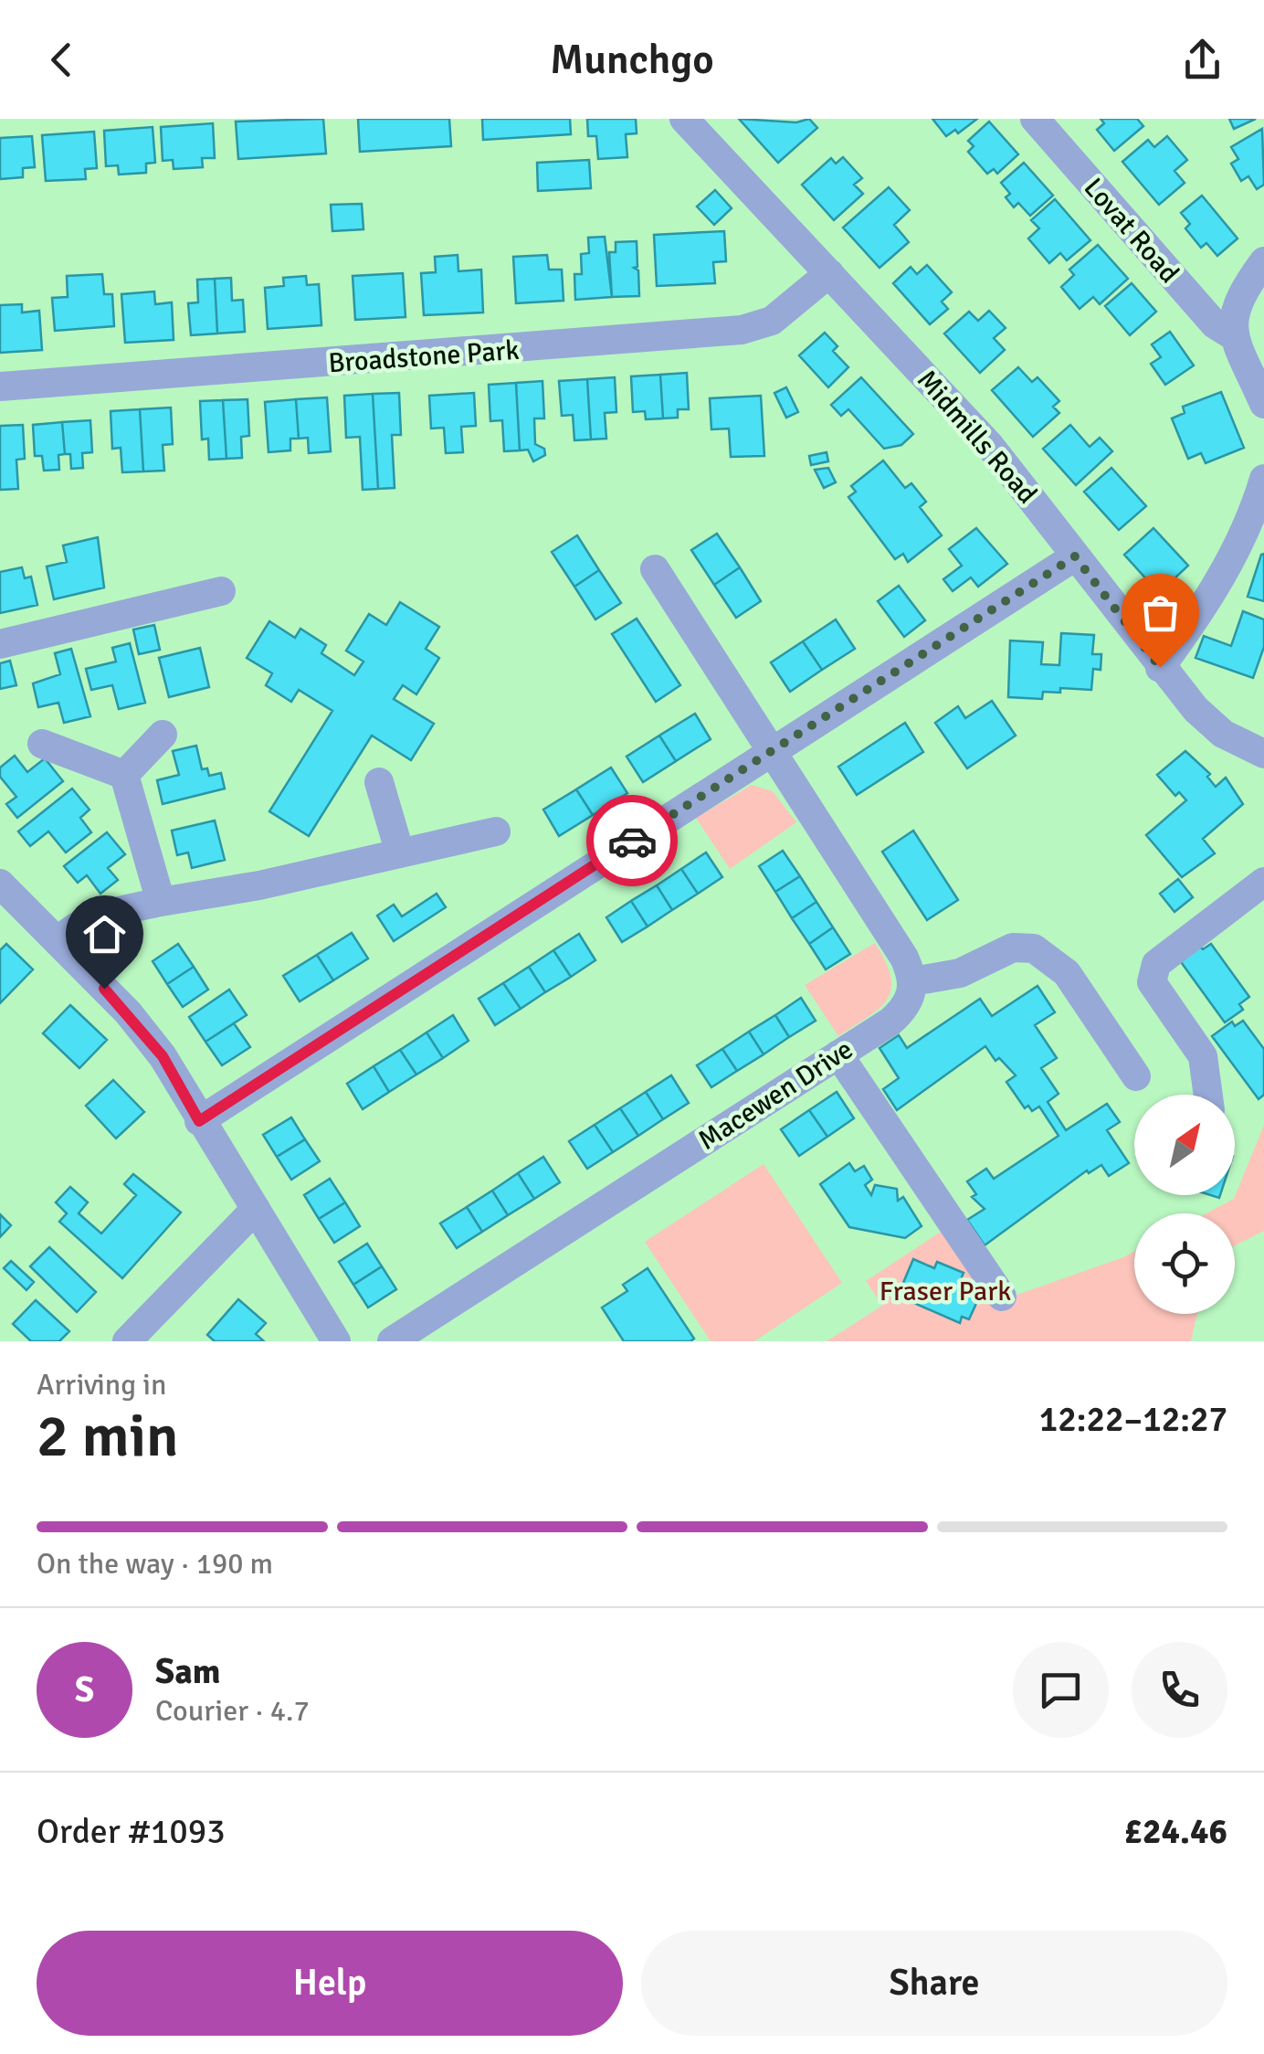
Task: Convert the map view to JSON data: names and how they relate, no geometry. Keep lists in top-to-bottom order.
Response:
{
  "streets": {
    "street": [
      "Lovat Road",
      "Broadstone Park",
      "Midmills Road",
      "Macewen Drive"
    ]
  },
  "crossings": [
    ["Broadstone Park", "Midmills Road"]
  ],
  "parks": ["Fraser Park"],
  "north": "top right",
  "page": {
    "header": "Munchgo",
    "heading": ["2 min", "Arriving in", "12:22–12:27"],
    "panel": [
      "Sam",
      "Courier · 4.7",
      "Order #1093",
      "£24.46"
    ],
    "bar": "On the way · 190 m",
    "round": "S",
    "buttons": ["Help", "Share"]
  }
}
